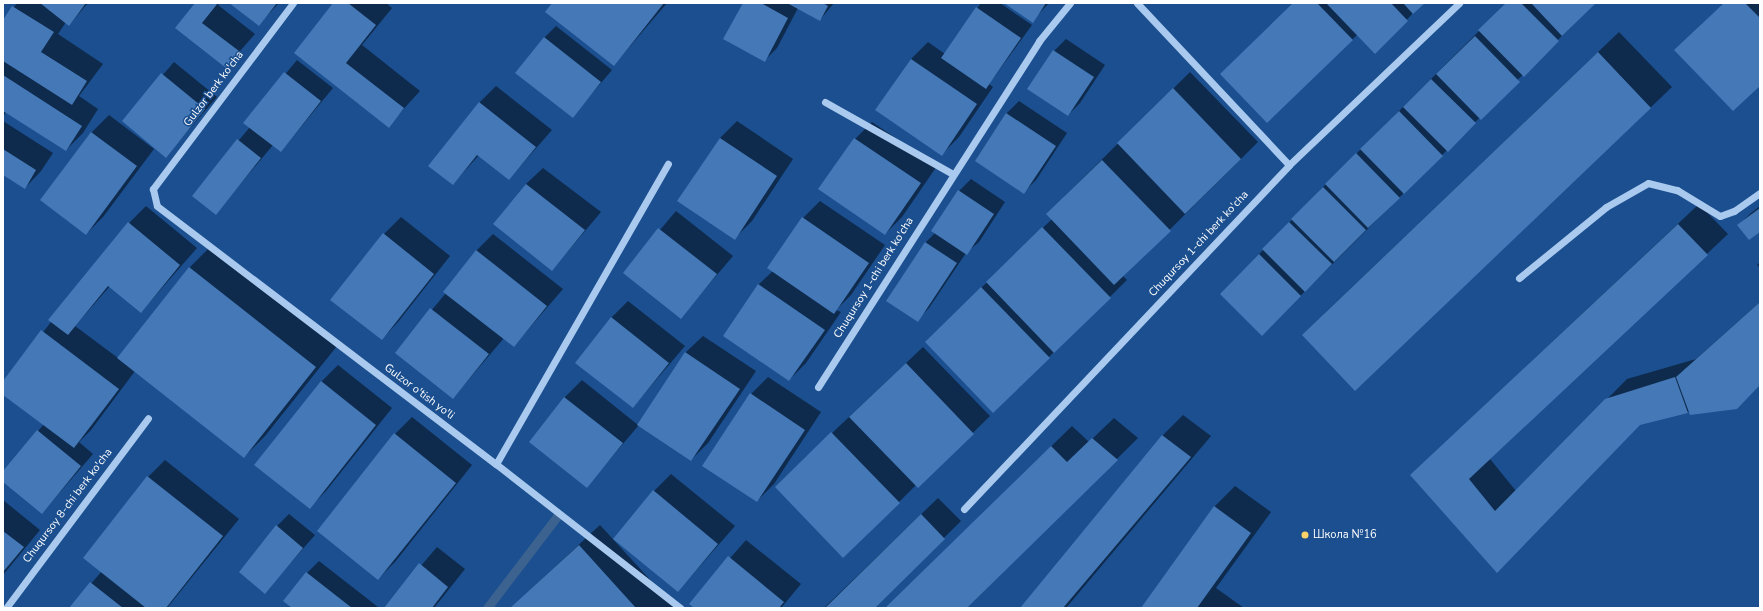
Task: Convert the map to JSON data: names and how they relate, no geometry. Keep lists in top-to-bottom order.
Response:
{
  "streets": {
    "street": [
      "Gulzor berk ko'cha",
      "Chuqursoy 1-chi berk ko'cha",
      "Gulzor o'tish yo'li",
      "Chuqursoy 8-chi berk ko'cha"
    ]
  },
  "crossings": [
    ["Gulzor berk ko'cha", "Gulzor o'tish yo'li"]
  ],
  "places": ["Школа №16"]
}
